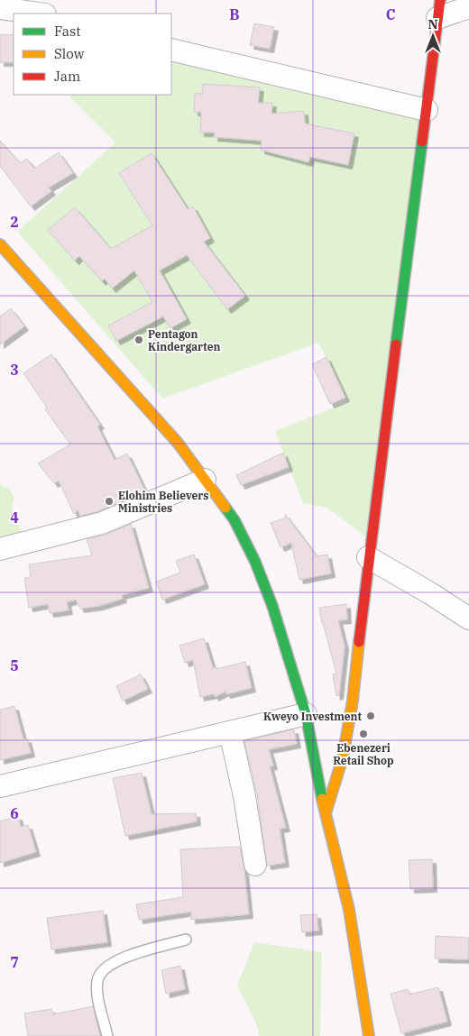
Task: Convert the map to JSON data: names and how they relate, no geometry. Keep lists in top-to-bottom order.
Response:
{
  "places": [
    "Pentagon Kindergarten",
    "Elohim Believers Ministries",
    "Kweyo Investment",
    "Ebenezeri Retail Shop"
  ],
  "legend": ["Fast", "Slow", "Jam"],
  "north": "top",
  "grid": {
    "columns": ["B", "C"],
    "rows": [
      "2",
      "3",
      "4",
      "5",
      "6",
      "7"
    ]
  }
}
